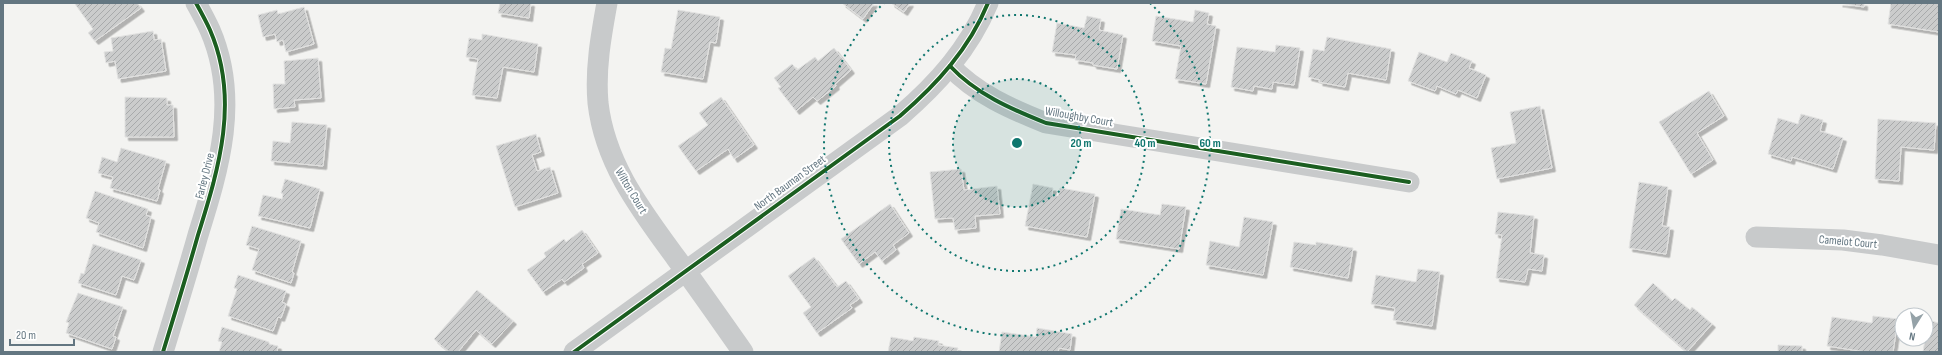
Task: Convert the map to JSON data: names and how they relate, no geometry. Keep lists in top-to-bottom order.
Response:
{
  "streets": {
    "street": [
      "Willoughby Court",
      "Farley Drive",
      "North Bauman Street",
      "Wilton Court",
      "Camelot Court"
    ]
  },
  "crossings": [
    ["Willoughby Court", "North Bauman Street"],
    ["North Bauman Street", "Wilton Court"]
  ],
  "scale_bar": "20 m",
  "north": "bottom",
  "rings": ["20 m", "40 m", "60 m"]
}
